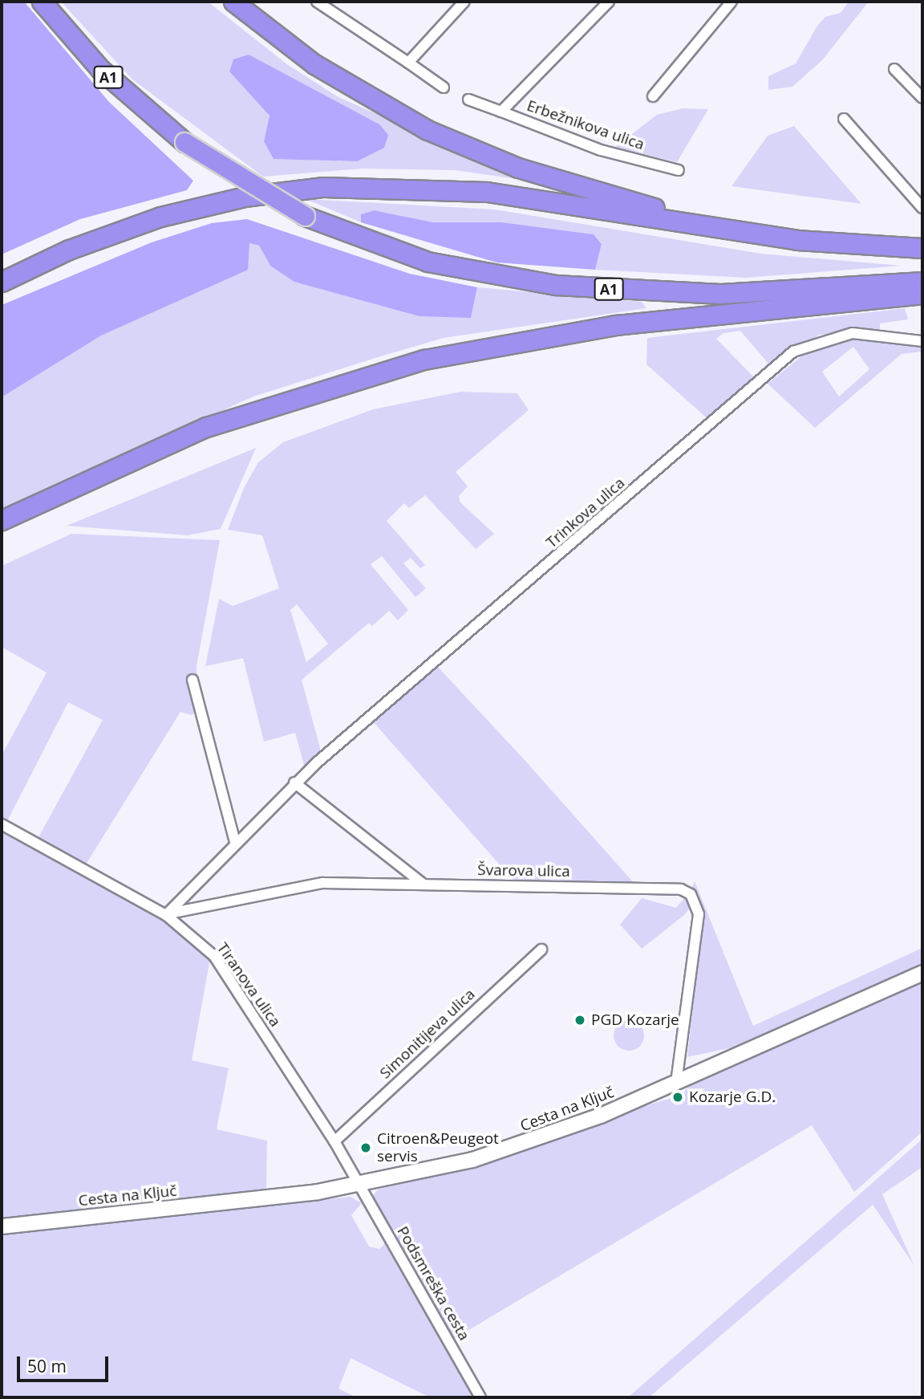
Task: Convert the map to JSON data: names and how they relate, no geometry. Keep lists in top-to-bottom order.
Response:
{
  "streets": {
    "highway": ["A1"],
    "street": [
      "Erbežnikova ulica",
      "Trinkova ulica",
      "Švarova ulica",
      "Tiranova ulica",
      "Simonitijeva ulica",
      "Cesta na Ključ",
      "Podsmreška cesta"
    ]
  },
  "crossings": [
    ["Trinkova ulica", "Švarova ulica"],
    ["Trinkova ulica", "Tiranova ulica"],
    ["Švarova ulica", "Tiranova ulica"],
    ["Švarova ulica", "Cesta na Ključ"],
    ["Tiranova ulica", "Simonitijeva ulica"],
    ["Tiranova ulica", "Cesta na Ključ"],
    ["Tiranova ulica", "Podsmreška cesta"],
    ["Cesta na Ključ", "Podsmreška cesta"]
  ],
  "places": ["PGD Kozarje", "Kozarje G.D.", "Citroen&Peugeot servis"],
  "scale_bar": "50 m"
}
